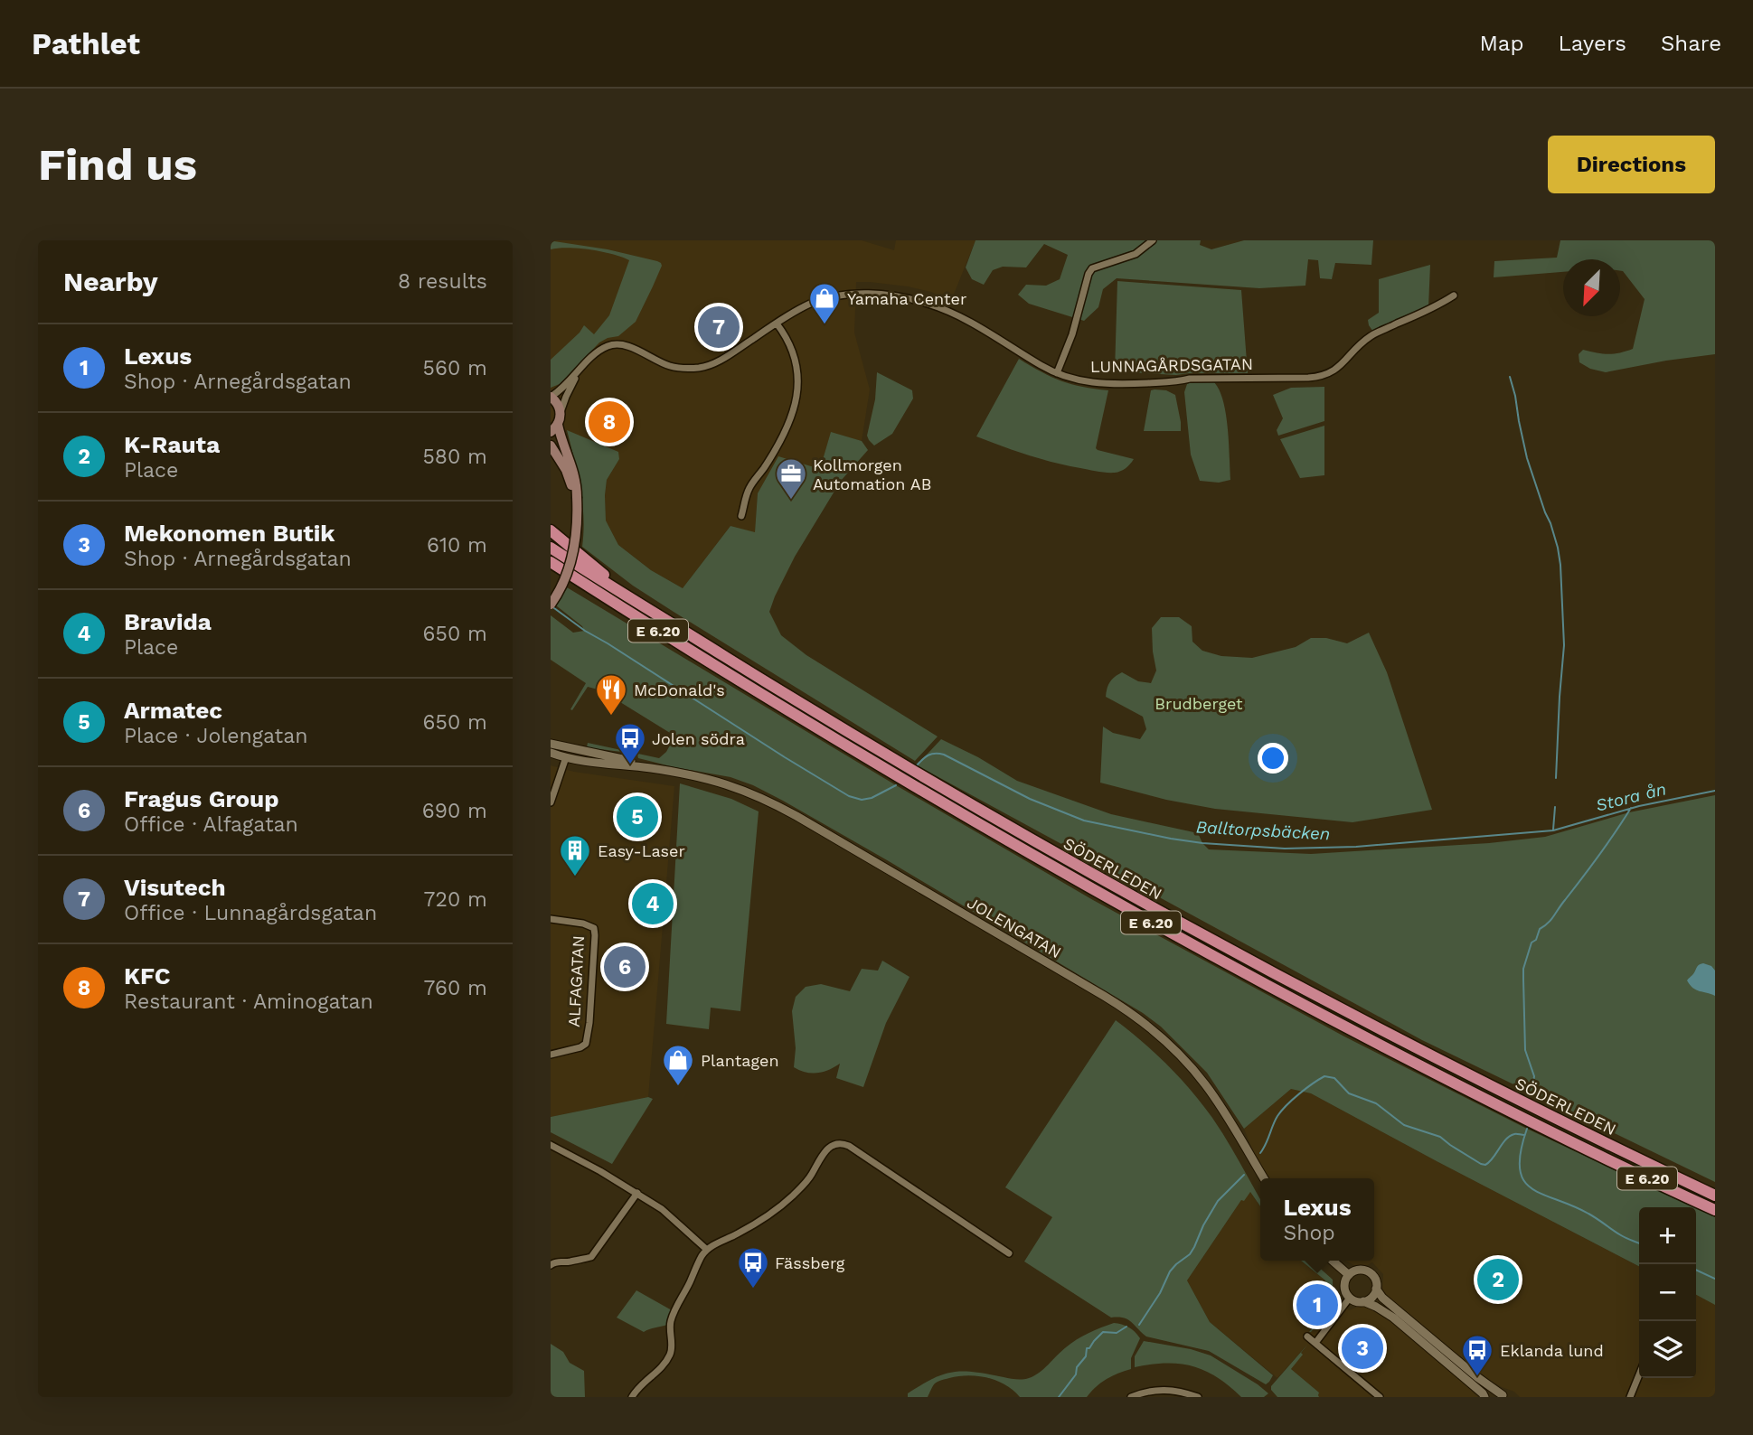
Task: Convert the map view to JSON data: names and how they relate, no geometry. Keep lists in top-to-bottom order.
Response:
{
  "streets": {
    "highway": ["E 6.20", "SÖDERLEDEN"],
    "street": ["LUNNAGÅRDSGATAN", "JOLENGATAN", "ALFAGATAN"]
  },
  "water": ["Stora ån", "Balltorpsbäcken"],
  "parks": ["Brudberget"],
  "places": {
    "shop": ["Yamaha Center", "Plantagen"],
    "office": ["Kollmorgen Automation AB"],
    "restaurant": ["McDonald's"],
    "bus stop": ["Jolen södra", "Fässberg", "Eklanda lund"],
    "building": ["Easy-Laser"]
  },
  "north": "bottom left",
  "page": {
    "header": "Pathlet",
    "nav": ["Map", "Layers", "Share"],
    "buttons": "Directions",
    "title": "Find us",
    "heading": ["Nearby", "8 results"],
    "pins": [
      "7",
      "8",
      "5",
      "4",
      "6",
      "2",
      "1",
      "3"
    ],
    "list": [
      {
        "mark": "1",
        "name": "Lexus",
        "note": "Shop · Arnegårdsgatan",
        "value": "560 m"
      },
      {
        "mark": "2",
        "name": "K-Rauta",
        "note": "Place",
        "value": "580 m"
      },
      {
        "mark": "3",
        "name": "Mekonomen Butik",
        "note": "Shop · Arnegårdsgatan",
        "value": "610 m"
      },
      {
        "mark": "4",
        "name": "Bravida",
        "note": "Place",
        "value": "650 m"
      },
      {
        "mark": "5",
        "name": "Armatec",
        "note": "Place · Jolengatan",
        "value": "650 m"
      },
      {
        "mark": "6",
        "name": "Fragus Group",
        "note": "Office · Alfagatan",
        "value": "690 m"
      },
      {
        "mark": "7",
        "name": "Visutech",
        "note": "Office · Lunnagårdsgatan",
        "value": "720 m"
      },
      {
        "mark": "8",
        "name": "KFC",
        "note": "Restaurant · Aminogatan",
        "value": "760 m"
      }
    ],
    "popup": ["Lexus", "Shop"],
    "map_buttons": ["+", "−"]
  }
}
